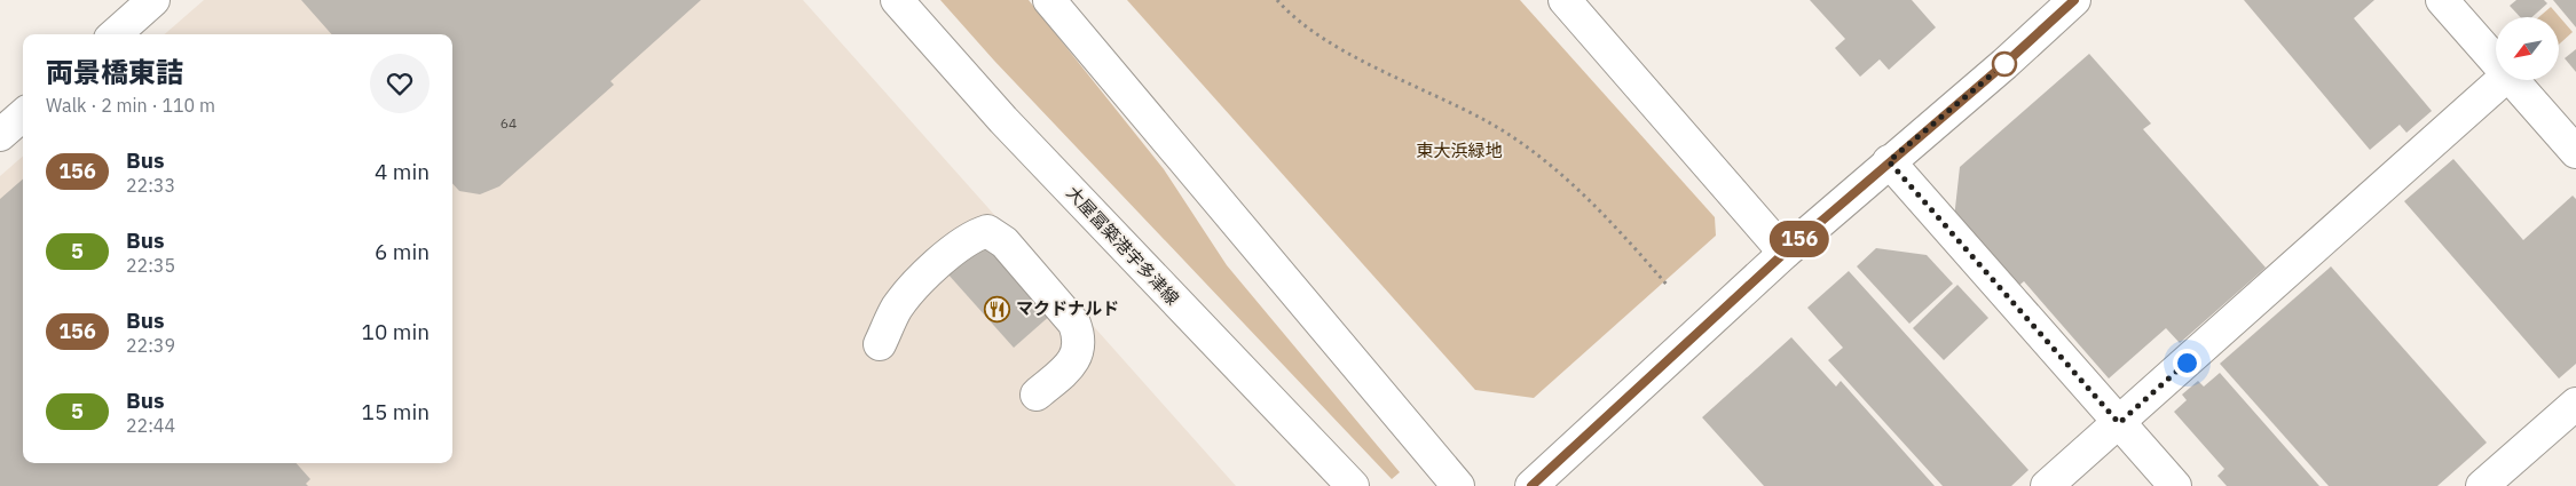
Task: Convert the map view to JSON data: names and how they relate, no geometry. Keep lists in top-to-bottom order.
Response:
{
  "streets": {
    "main road": ["大屋冨築港宇多津線"]
  },
  "parks": ["東大浜緑地"],
  "places": {
    "restaurant": ["マクドナルド"]
  },
  "lines": ["bus line 156"],
  "house_numbers": ["64"],
  "north": "bottom left",
  "page": {
    "on_map": "156",
    "heading": ["両景橋東詰", "Walk · 2 min · 110 m"],
    "list": [
      {
        "mark": "156",
        "name": "Bus",
        "note": "22:33",
        "value": "4 min"
      },
      {
        "mark": "5",
        "name": "Bus",
        "note": "22:35",
        "value": "6 min"
      },
      {
        "mark": "156",
        "name": "Bus",
        "note": "22:39",
        "value": "10 min"
      },
      {
        "mark": "5",
        "name": "Bus",
        "note": "22:44",
        "value": "15 min"
      }
    ]
  }
}
